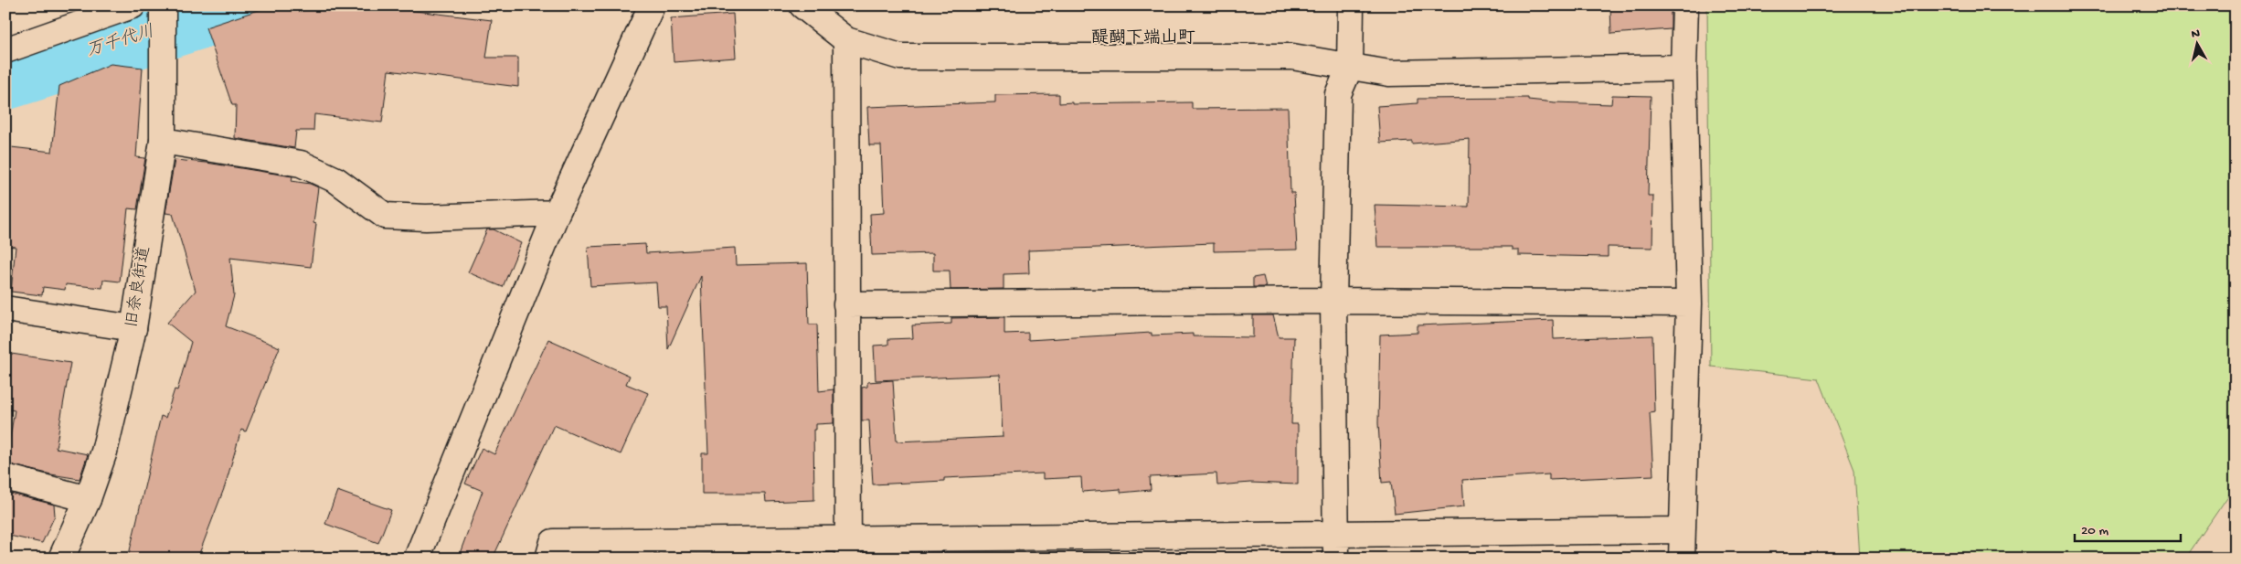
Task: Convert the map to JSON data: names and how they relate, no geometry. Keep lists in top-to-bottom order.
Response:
{
  "streets": {
    "street": ["旧奈良街道"]
  },
  "districts": ["醍醐下端山町"],
  "water": ["万千代川"],
  "scale_bar": "20 m",
  "north": "top"
}
